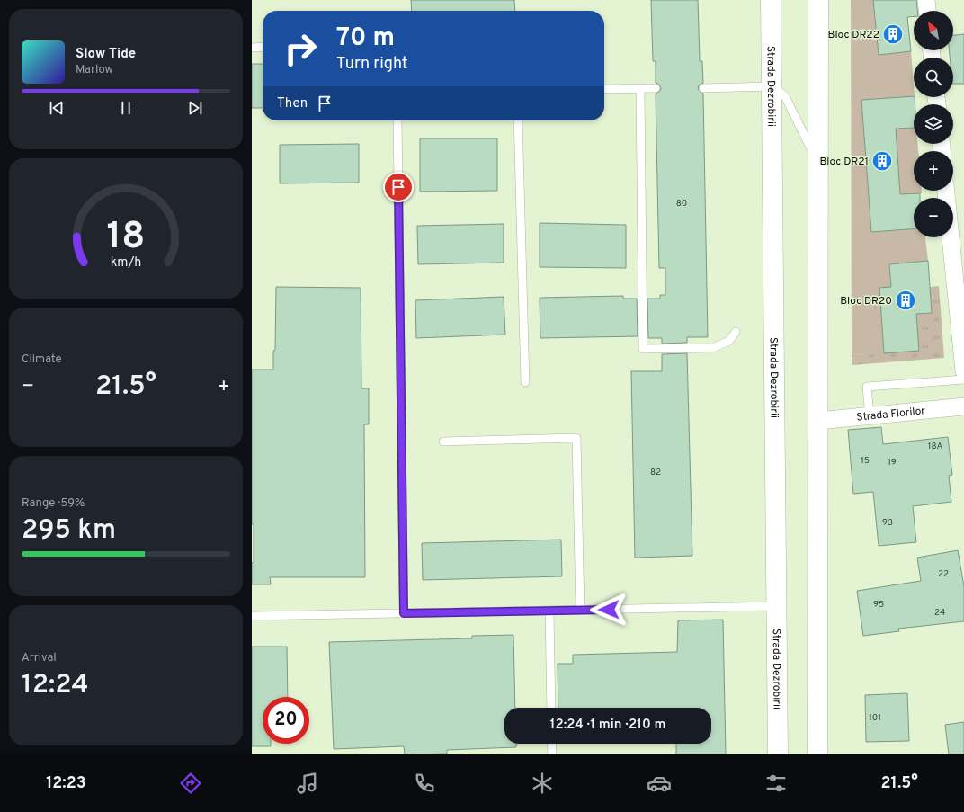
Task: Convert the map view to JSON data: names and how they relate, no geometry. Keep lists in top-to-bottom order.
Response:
{
  "streets": {
    "main road": ["Strada Dezrobirii"],
    "street": ["Strada Florilor"]
  },
  "places": {
    "building": ["Bloc DR22", "Bloc DR21", "Bloc DR20"]
  },
  "house_numbers": [
    "80",
    "18A",
    "15",
    "19",
    "82",
    "93",
    "22",
    "95",
    "24",
    "101"
  ],
  "north": "top left",
  "page": {
    "map_buttons": ["+", "−"],
    "turn": ["70 m", "Turn right"],
    "song": ["Slow Tide", "Marlow"],
    "then": "Then",
    "tile": [
      "Climate",
      ["Range · 59%", "295 km"],
      ["Arrival", "12:24"]
    ],
    "heat": ["−", "21.5°", "+"],
    "limit": "20",
    "trip": "12:24 · 1 min · 210 m",
    "tabs": ["12:23", "21.5°"],
    "gauge": ["18", "km/h"]
  }
}
